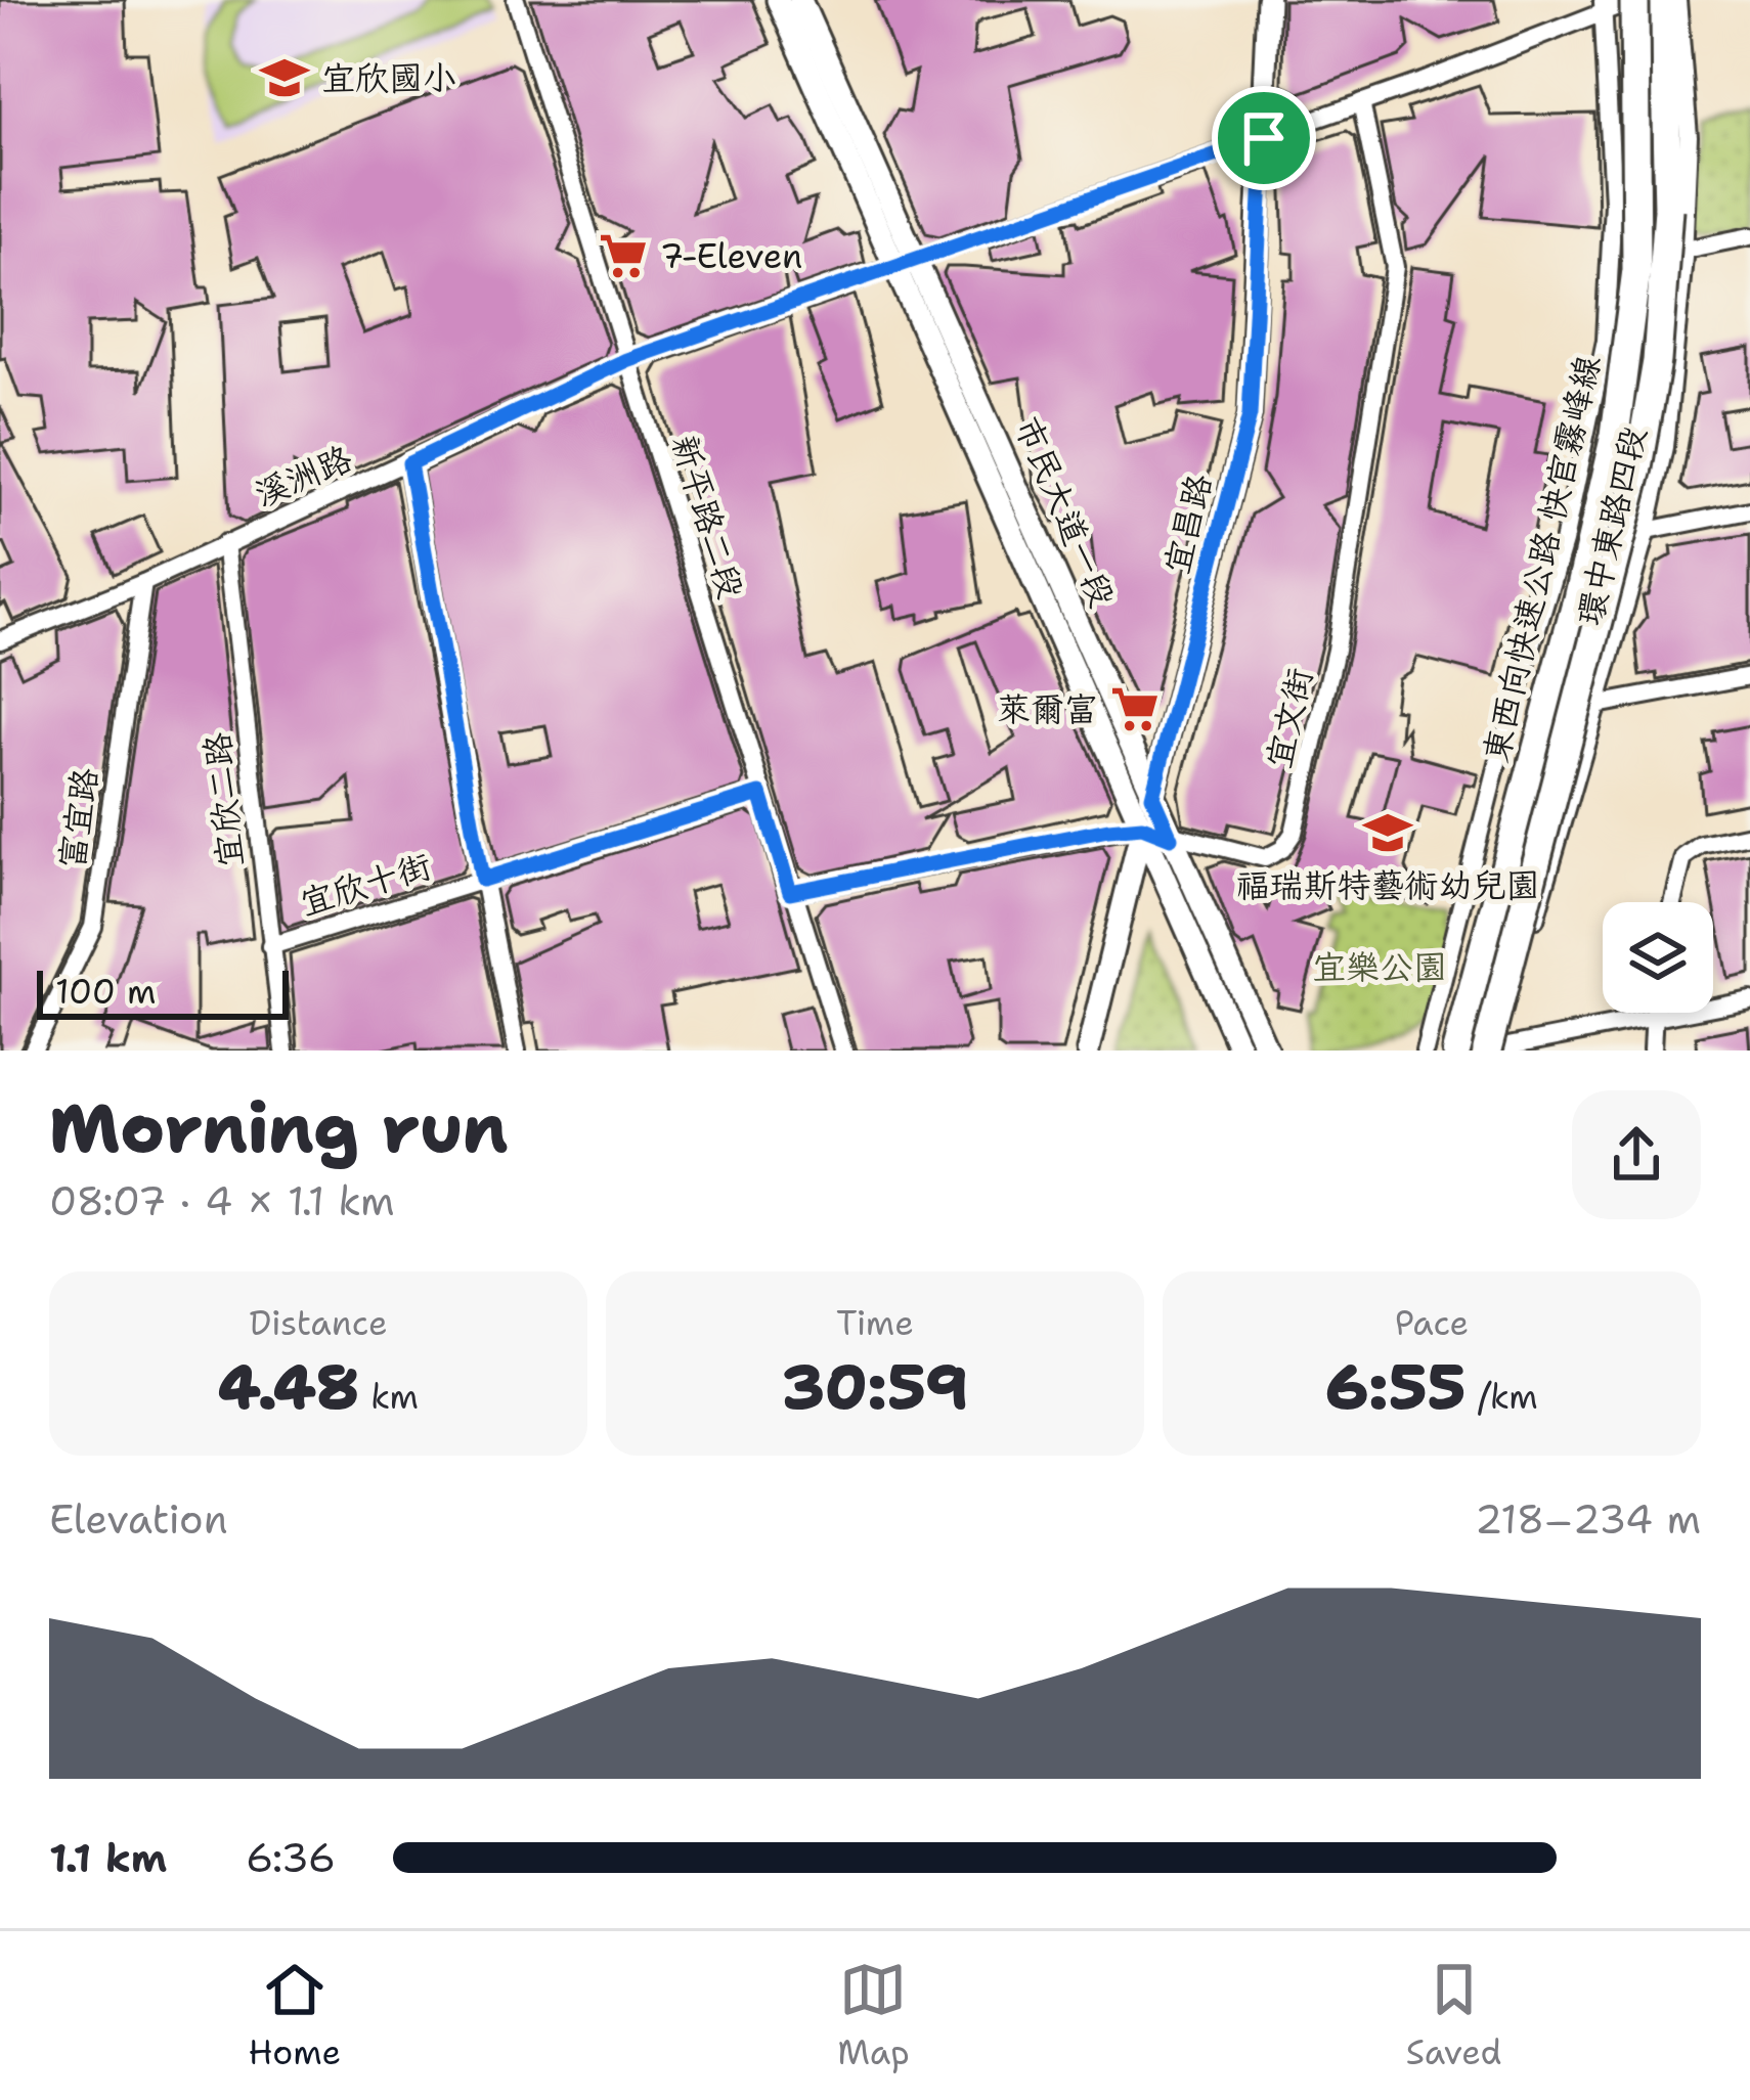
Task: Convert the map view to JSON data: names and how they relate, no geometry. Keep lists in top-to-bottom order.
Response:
{
  "streets": {
    "highway": ["東西向快速公路 快官霧峰線"],
    "street": [
      "溪洲路",
      "市民大道一段",
      "新平路二段",
      "宜昌路",
      "環中東路四段",
      "宜文街",
      "宜欣二路",
      "富宜路",
      "宜欣十街"
    ]
  },
  "crossings": [
    ["溪洲路", "市民大道一段"],
    ["溪洲路", "新平路二段"],
    ["溪洲路", "宜昌路"],
    ["溪洲路", "環中東路四段"],
    ["溪洲路", "東西向快速公路 快官霧峰線"],
    ["溪洲路", "宜文街"],
    ["溪洲路", "宜欣二路"],
    ["溪洲路", "富宜路"],
    ["市民大道一段", "宜昌路"],
    ["市民大道一段", "宜文街"],
    ["新平路二段", "宜欣十街"],
    ["宜昌路", "宜文街"],
    ["環中東路四段", "東西向快速公路 快官霧峰線"],
    ["宜欣二路", "宜欣十街"]
  ],
  "parks": ["宜樂公園"],
  "places": {
    "school or university": ["宜欣國小", "福瑞斯特藝術幼兒園"],
    "supermarket": ["7-Eleven", "萊爾富"]
  },
  "scale_bar": "100 m",
  "page": {
    "scale": "100 m",
    "heading": ["Morning run", "08:07 · 4 × 1.1 km"],
    "stats": [
      ["Distance", "4.48 km"],
      ["Time", "30:59"],
      ["Pace", "6:55 /km"]
    ],
    "chart": ["Elevation", "218–234 m"],
    "list": [
      {
        "name": "1.1 km",
        "note": "6:36"
      }
    ],
    "tabs": ["Home", "Map", "Saved"]
  }
}
